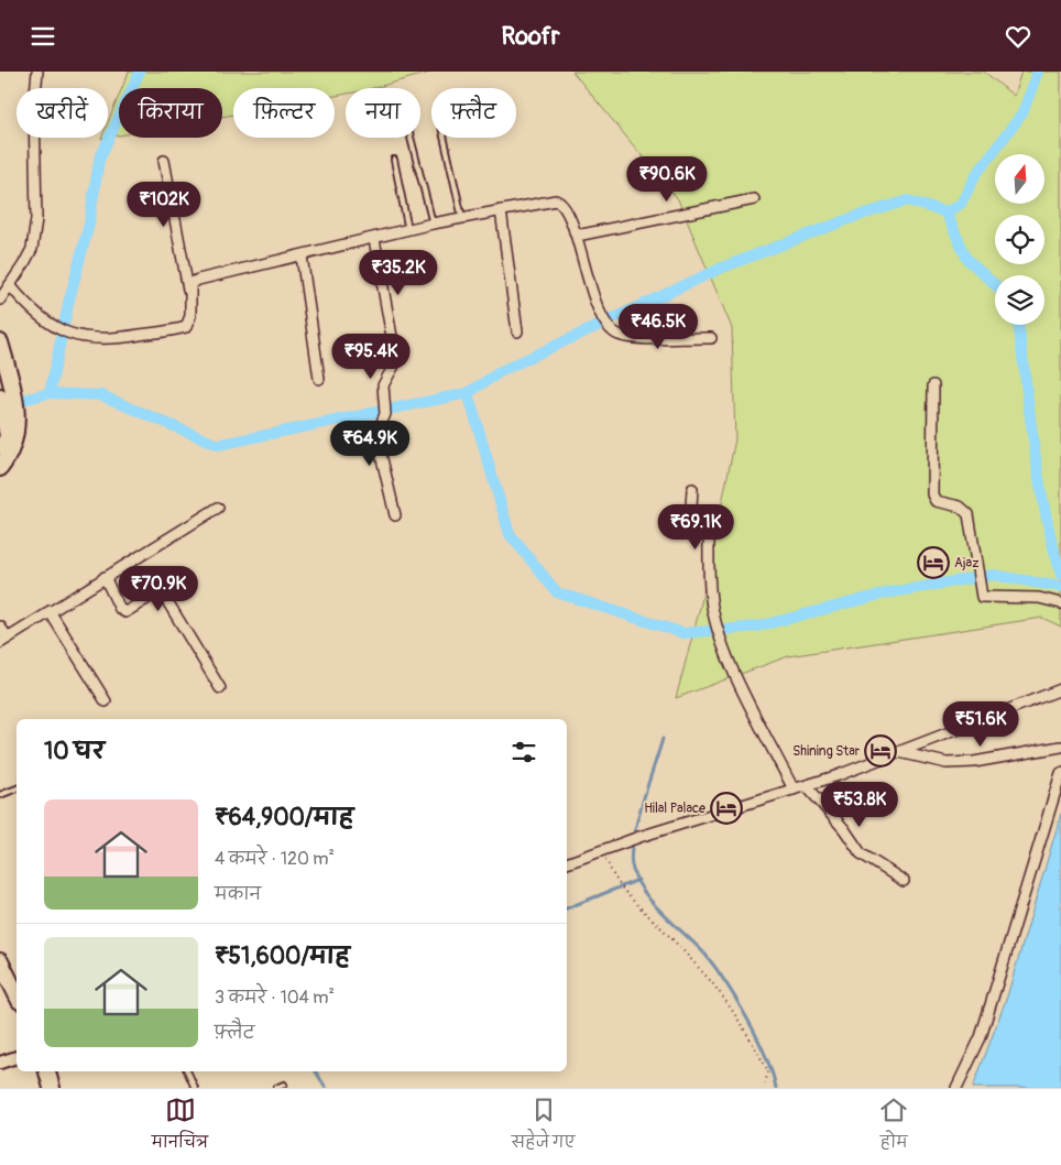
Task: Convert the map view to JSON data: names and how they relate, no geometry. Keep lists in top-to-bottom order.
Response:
{
  "places": {
    "hotel": ["Ajaz", "Shining Star", "Hilal Palace"]
  },
  "north": "top",
  "page": {
    "header": "Roofr",
    "chip": [
      "खरीदें",
      "किराया",
      "फ़िल्टर",
      "नया",
      "फ़्लैट"
    ],
    "price": [
      "₹90.6K",
      "₹102K",
      "₹35.2K",
      "₹46.5K",
      "₹95.4K",
      "₹64.9K",
      "₹69.1K",
      "₹70.9K",
      "₹51.6K",
      "₹53.8K"
    ],
    "heading": "10 घर",
    "list": [
      {
        "name": "₹64,900/माह",
        "note": "4 कमरे · 120 m² · मकान"
      },
      {
        "name": "₹51,600/माह",
        "note": "3 कमरे · 104 m² · फ़्लैट"
      }
    ],
    "tabs": ["मानचित्र", "सहेजे गए", "होम"]
  }
}
